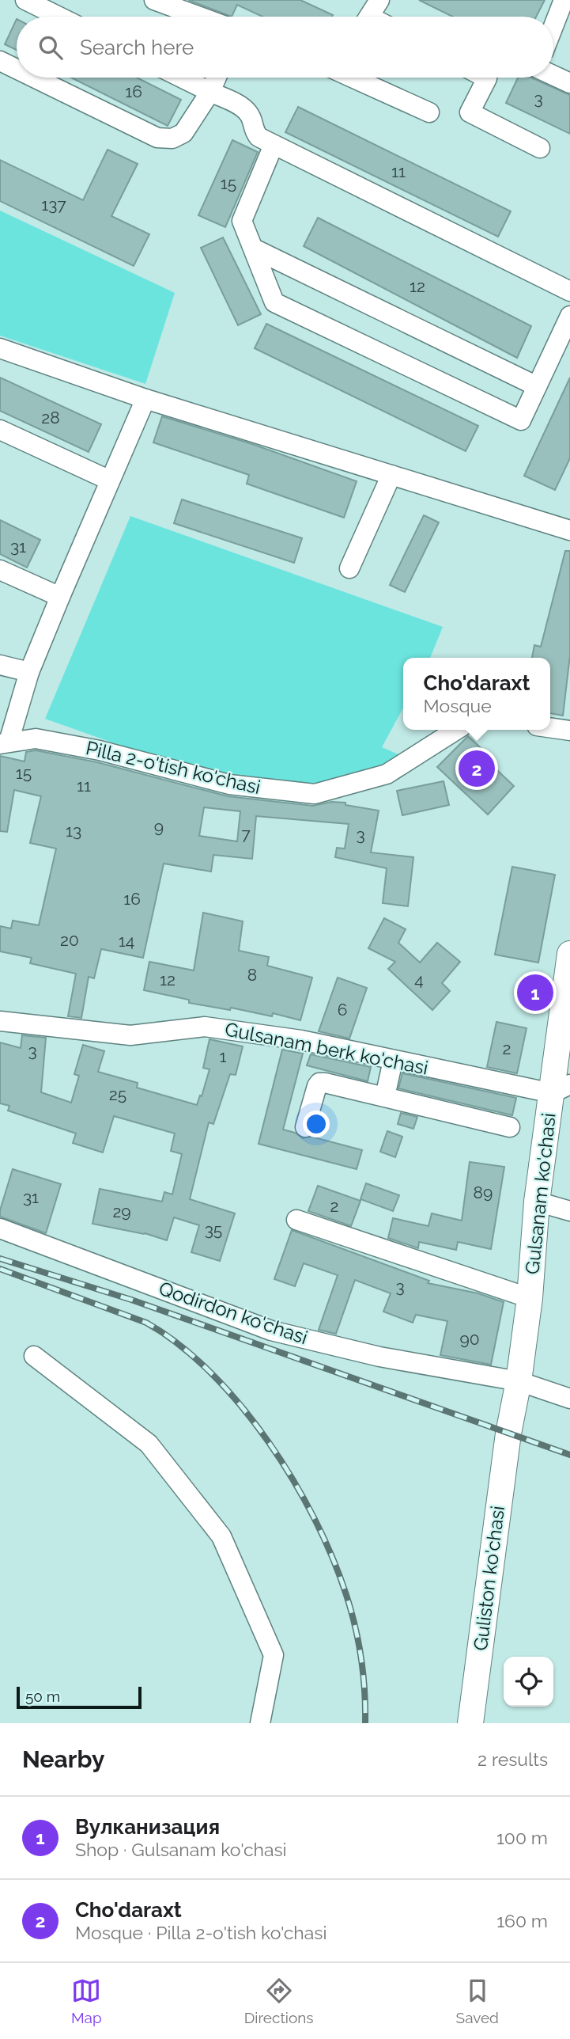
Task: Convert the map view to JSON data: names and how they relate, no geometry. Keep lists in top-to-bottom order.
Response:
{
  "streets": {
    "main road": ["Gulsanam ko'chasi", "Guliston ko'chasi"],
    "street": ["Pilla 2-o'tish ko'chasi", "Gulsanam berk ko'chasi", "Qodirdon ko'chasi"]
  },
  "crossings": [
    ["Gulsanam berk ko'chasi", "Gulsanam ko'chasi"],
    ["Gulsanam ko'chasi", "Qodirdon ko'chasi"],
    ["Gulsanam ko'chasi", "Guliston ko'chasi"]
  ],
  "house_numbers": [
    "16",
    "3",
    "11",
    "15",
    "137",
    "12",
    "28",
    "31",
    "15",
    "11",
    "9",
    "13",
    "7",
    "3",
    "16",
    "20",
    "14",
    "8",
    "12",
    "4",
    "6",
    "2",
    "3",
    "1",
    "25",
    "89",
    "31",
    "2",
    "29",
    "35",
    "3",
    "90"
  ],
  "scale_bar": "50 m",
  "page": {
    "search": "Search here",
    "popup": ["Cho'daraxt", "Mosque"],
    "pins": ["2", "1"],
    "scale": "50 m",
    "heading": ["Nearby", "2 results"],
    "list": [
      {
        "mark": "1",
        "name": "Вулканизация",
        "note": "Shop · Gulsanam ko'chasi",
        "value": "100 m"
      },
      {
        "mark": "2",
        "name": "Cho'daraxt",
        "note": "Mosque · Pilla 2-o'tish ko'chasi",
        "value": "160 m"
      }
    ],
    "nav": ["Map", "Directions", "Saved"]
  }
}
